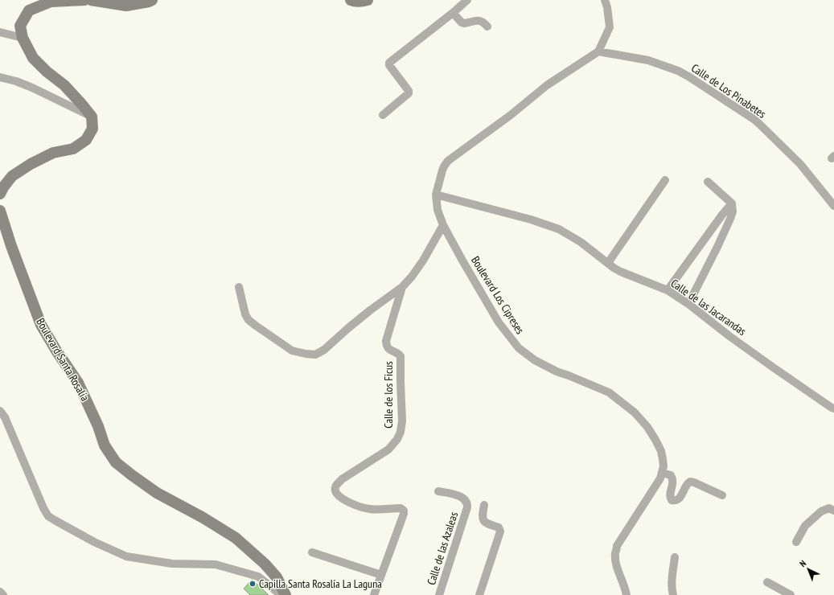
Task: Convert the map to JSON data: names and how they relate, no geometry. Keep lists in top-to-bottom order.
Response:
{
  "streets": {
    "street": [
      "Calle de Los Pinabetes",
      "Boulevard Los Cipreses",
      "Calle de las Jacarandas",
      "Boulevard Santa Rosalía",
      "Calle de los Ficus",
      "Calle de las Azaleas"
    ]
  },
  "crossings": [
    ["Calle de Los Pinabetes", "Boulevard Los Cipreses"],
    ["Boulevard Los Cipreses", "Calle de las Jacarandas"]
  ],
  "places": ["Capilla Santa Rosalía La Laguna"],
  "north": "top left"
}
